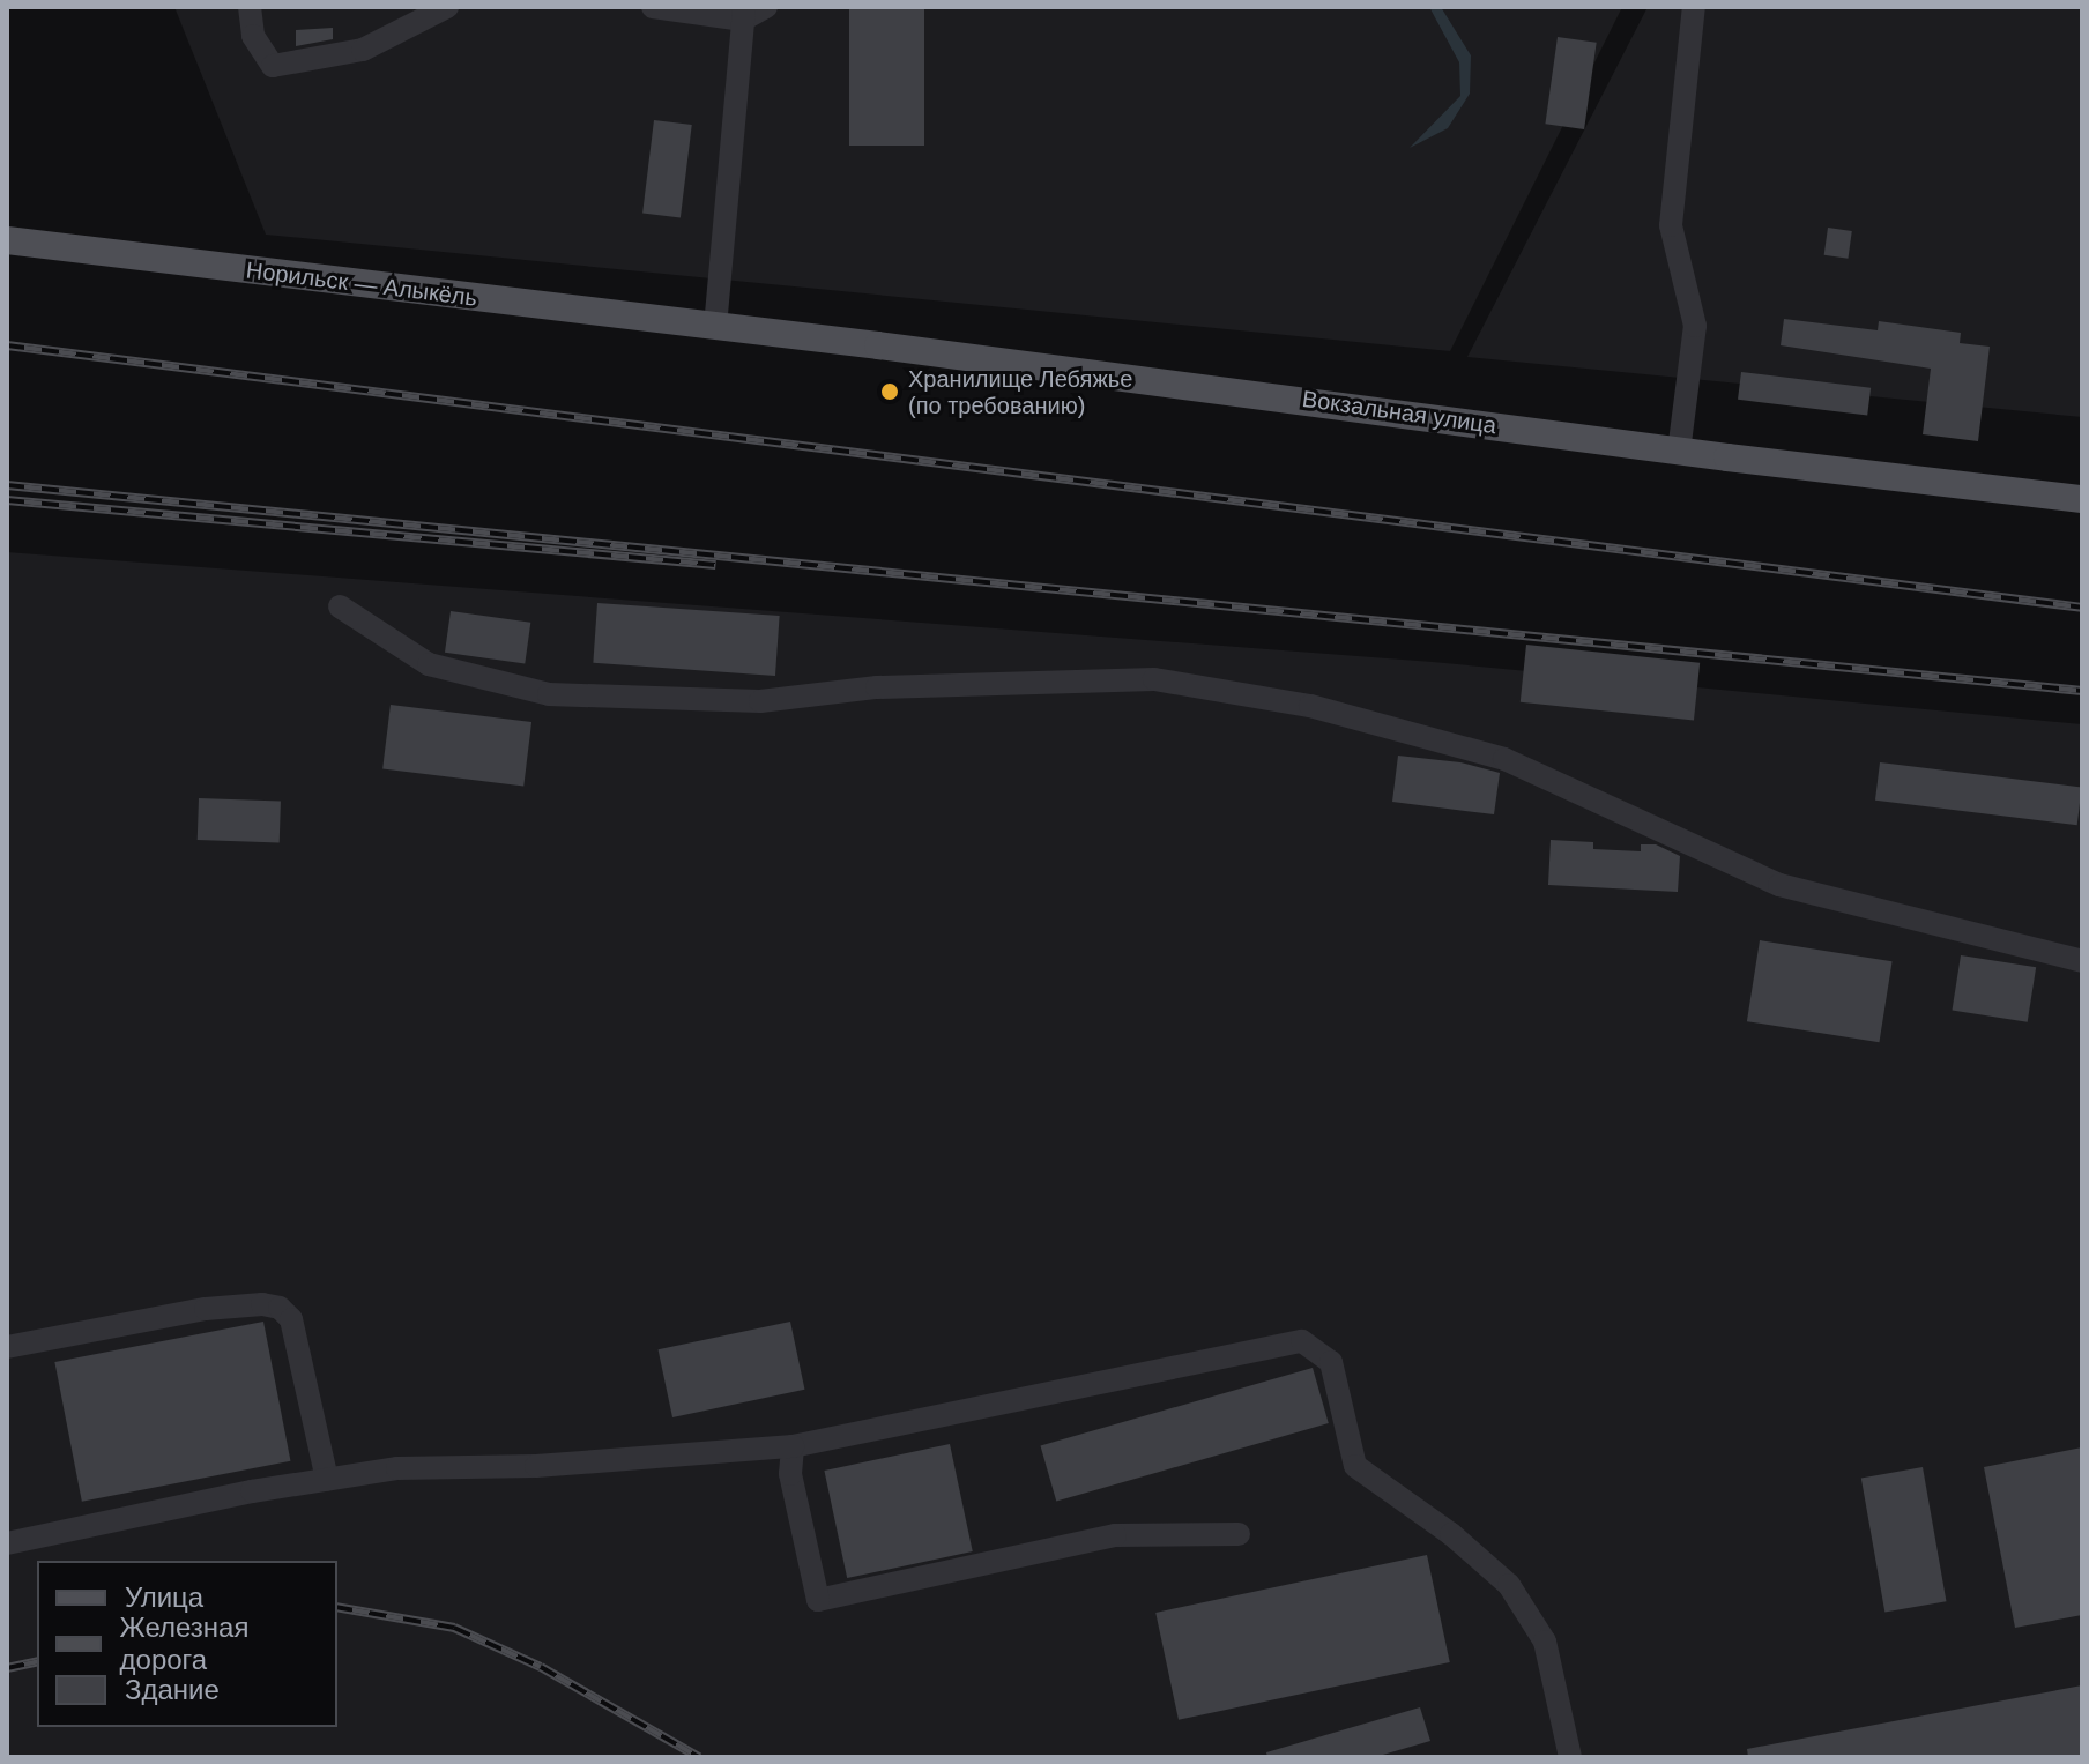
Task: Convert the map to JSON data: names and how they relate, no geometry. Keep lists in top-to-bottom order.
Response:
{
  "streets": {
    "main road": ["Норильск — Алыкёль", "Вокзальная улица"]
  },
  "crossings": [
    ["Норильск — Алыкёль", "Вокзальная улица"]
  ],
  "places": ["Хранилище Лебяжье (по требованию)"],
  "legend": ["Улица", "Железная дорога", "Здание"]
}
